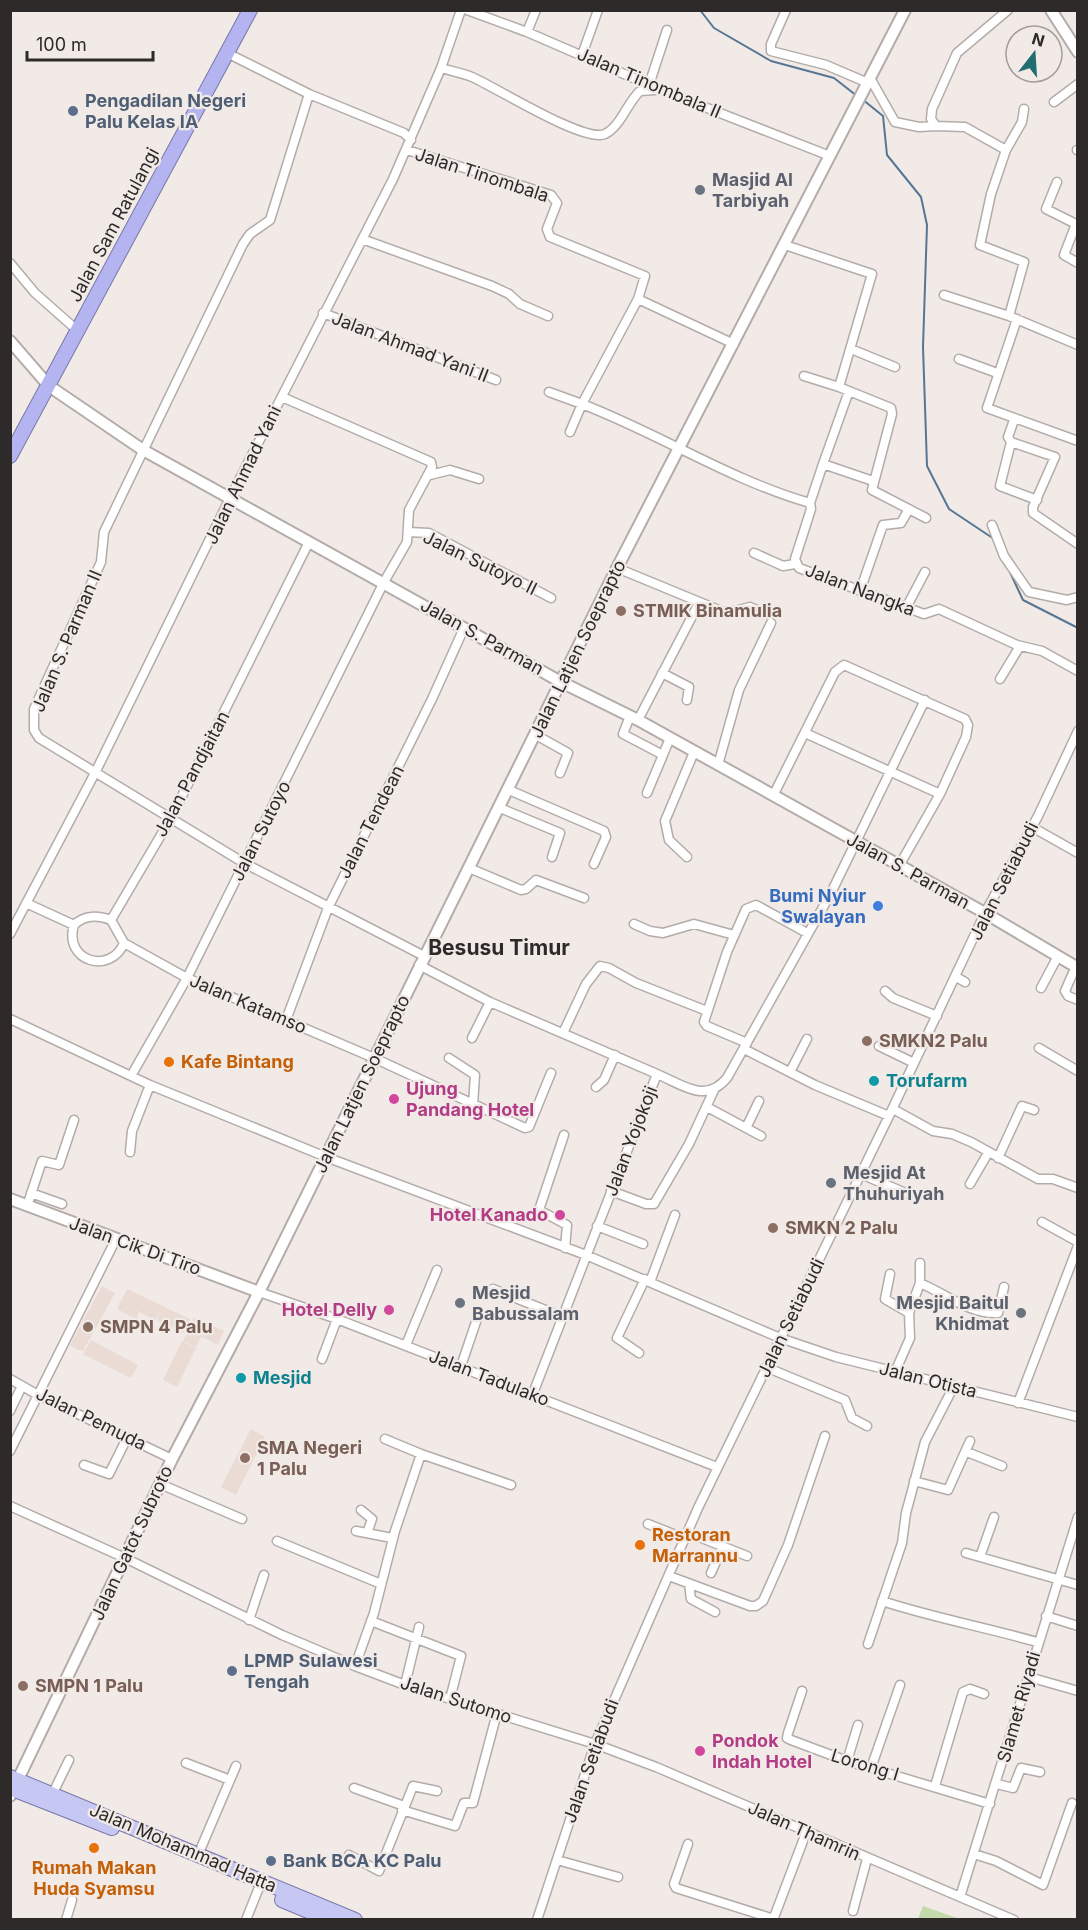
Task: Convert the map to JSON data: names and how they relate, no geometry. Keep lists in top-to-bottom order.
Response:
{
  "streets": {
    "highway": ["Jalan Sam Ratulangi"],
    "main road": ["Jalan Mohammad Hatta"],
    "street": [
      "Jalan Tinombala II",
      "Jalan Tinombala",
      "Jalan Ahmad Yani II",
      "Jalan Ahmad Yani",
      "Jalan Sutoyo II",
      "Jalan Nangka",
      "Jalan S. Parman",
      "Jalan S. Parman II",
      "Jalan Latjen Soeprapto",
      "Jalan Pandjaitan",
      "Jalan Tendean",
      "Jalan Sutoyo",
      "Jalan Setiabudi",
      "Jalan Katamso",
      "Jalan Yojokoji",
      "Jalan Cik Di Tiro",
      "Jalan Tadulako",
      "Jalan Otista",
      "Jalan Pemuda",
      "Jalan Gatot Subroto",
      "Jalan Sutomo",
      "Slamet Riyadi",
      "Lorong I",
      "Jalan Thamrin"
    ]
  },
  "crossings": [
    ["Jalan Tinombala II", "Jalan Latjen Soeprapto"],
    ["Jalan Tinombala", "Jalan Sam Ratulangi"],
    ["Jalan Tinombala", "Jalan Ahmad Yani"],
    ["Jalan Tinombala", "Jalan S. Parman II"],
    ["Jalan Sam Ratulangi", "Jalan S. Parman"],
    ["Jalan Ahmad Yani II", "Jalan Ahmad Yani"],
    ["Jalan Ahmad Yani", "Jalan S. Parman"],
    ["Jalan Ahmad Yani", "Jalan S. Parman II"],
    ["Jalan Sutoyo II", "Jalan Sutoyo"],
    ["Jalan S. Parman", "Jalan S. Parman II"],
    ["Jalan S. Parman", "Jalan Latjen Soeprapto"],
    ["Jalan S. Parman", "Jalan Pandjaitan"],
    ["Jalan S. Parman", "Jalan Tendean"],
    ["Jalan S. Parman", "Jalan Sutoyo"],
    ["Jalan S. Parman", "Jalan Setiabudi"],
    ["Jalan S. Parman II", "Jalan Latjen Soeprapto"],
    ["Jalan S. Parman II", "Jalan Pandjaitan"],
    ["Jalan S. Parman II", "Jalan Tendean"],
    ["Jalan S. Parman II", "Jalan Sutoyo"],
    ["Jalan S. Parman II", "Jalan Yojokoji"],
    ["Jalan Latjen Soeprapto", "Jalan Katamso"],
    ["Jalan Latjen Soeprapto", "Jalan Cik Di Tiro"],
    ["Jalan Latjen Soeprapto", "Jalan Tadulako"],
    ["Jalan Latjen Soeprapto", "Jalan Otista"],
    ["Jalan Latjen Soeprapto", "Jalan Gatot Subroto"],
    ["Jalan Pandjaitan", "Jalan Katamso"],
    ["Jalan Tendean", "Jalan Katamso"],
    ["Jalan Sutoyo", "Jalan Katamso"],
    ["Jalan Sutoyo", "Jalan Otista"],
    ["Jalan Setiabudi", "Jalan Tadulako"],
    ["Jalan Setiabudi", "Jalan Otista"],
    ["Jalan Setiabudi", "Jalan Sutomo"],
    ["Jalan Setiabudi", "Jalan Thamrin"],
    ["Jalan Yojokoji", "Jalan Tadulako"],
    ["Jalan Yojokoji", "Jalan Otista"],
    ["Jalan Cik Di Tiro", "Jalan Tadulako"],
    ["Jalan Cik Di Tiro", "Jalan Gatot Subroto"],
    ["Jalan Tadulako", "Jalan Gatot Subroto"],
    ["Jalan Pemuda", "Jalan Gatot Subroto"],
    ["Jalan Gatot Subroto", "Jalan Sutomo"],
    ["Jalan Gatot Subroto", "Jalan Mohammad Hatta"],
    ["Jalan Sutomo", "Jalan Thamrin"],
    ["Slamet Riyadi", "Lorong I"],
    ["Slamet Riyadi", "Jalan Thamrin"]
  ],
  "districts": ["Besusu Timur"],
  "places": [
    "Pengadilan Negeri Palu Kelas IA",
    "Masjid Al Tarbiyah",
    "STMIK Binamulia",
    "Bumi Nyiur Swalayan",
    "SMKN2 Palu",
    "Kafe Bintang",
    "Torufarm",
    "Ujung Pandang Hotel",
    "Mesjid At Thuhuriyah",
    "Hotel Kanado",
    "SMKN 2 Palu",
    "Mesjid Babussalam",
    "Hotel Delly",
    "Mesjid Baitul Khidmat",
    "SMPN 4 Palu",
    "Mesjid",
    "SMA Negeri 1 Palu",
    "Restoran Marrannu",
    "LPMP Sulawesi Tengah",
    "SMPN 1 Palu",
    "Pondok Indah Hotel",
    "Rumah Makan Huda Syamsu",
    "Bank BCA KC Palu"
  ],
  "scale_bar": "100 m",
  "north": "top"
}
